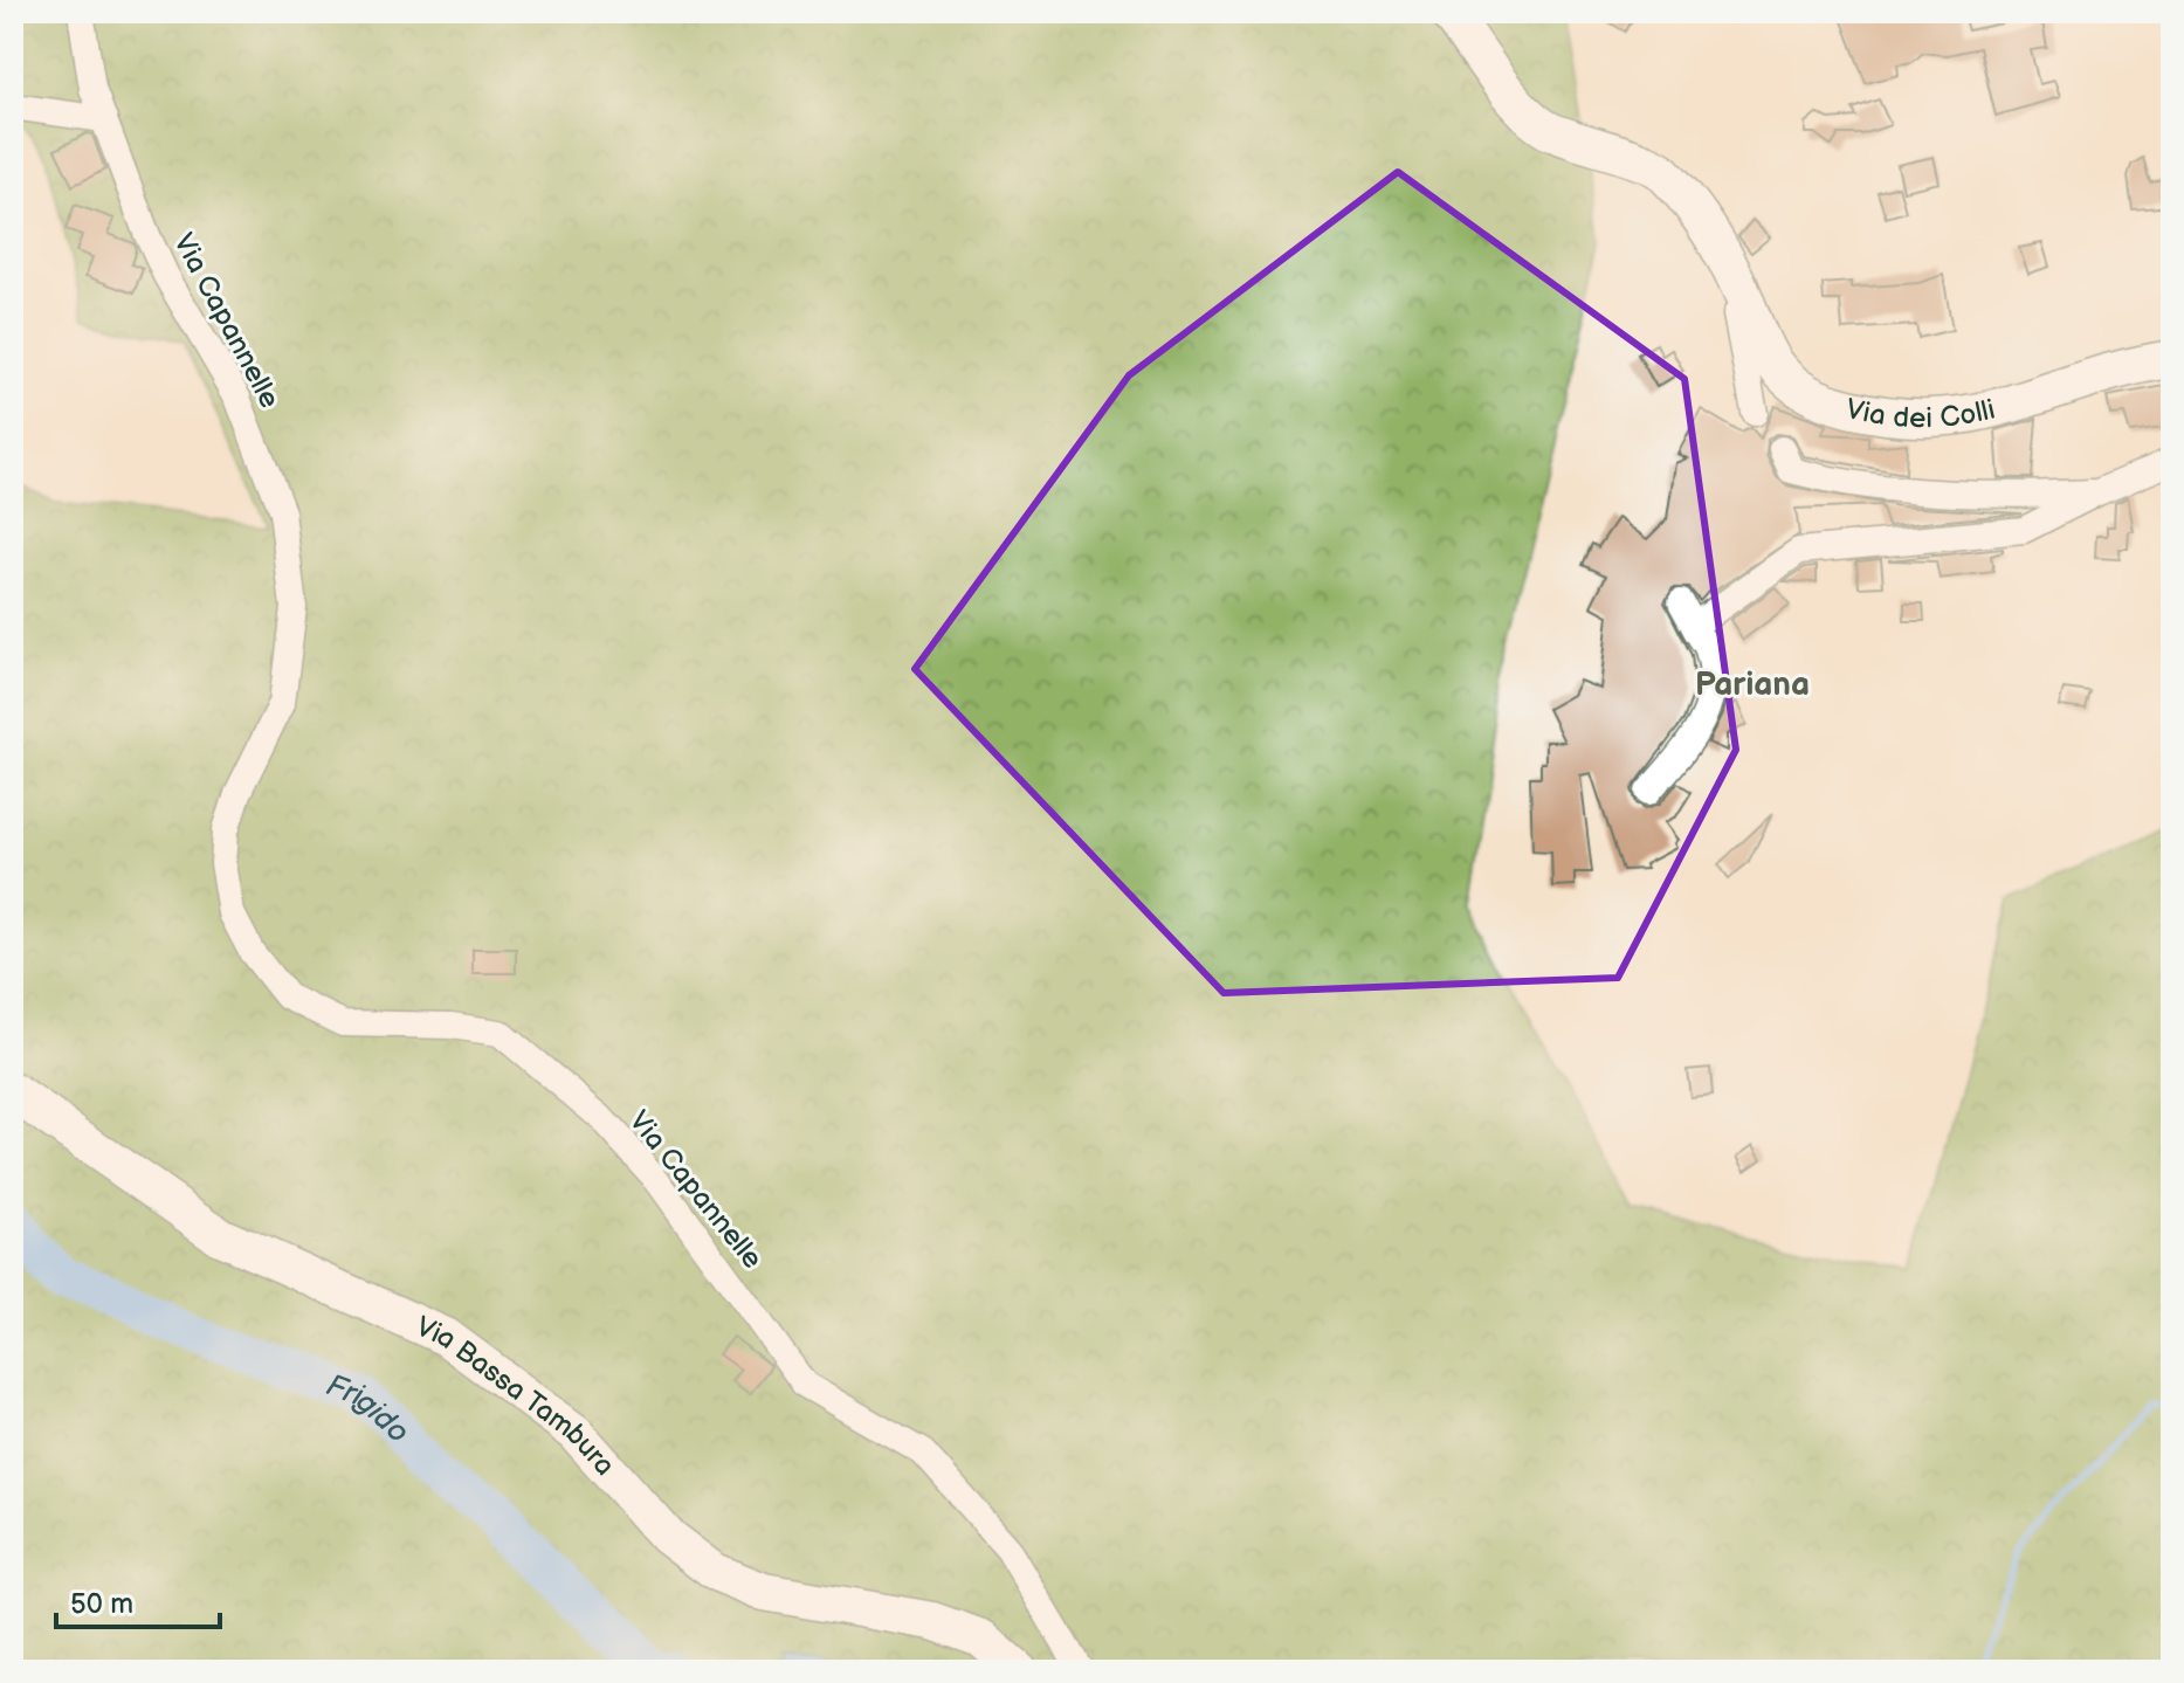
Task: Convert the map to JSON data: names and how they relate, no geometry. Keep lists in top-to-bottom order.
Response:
{
  "streets": {
    "street": ["Via Capannelle", "Via dei Colli", "Via Bassa Tambura"]
  },
  "districts": ["Pariana"],
  "water": ["Frigido"],
  "scale_bar": "50 m"
}
